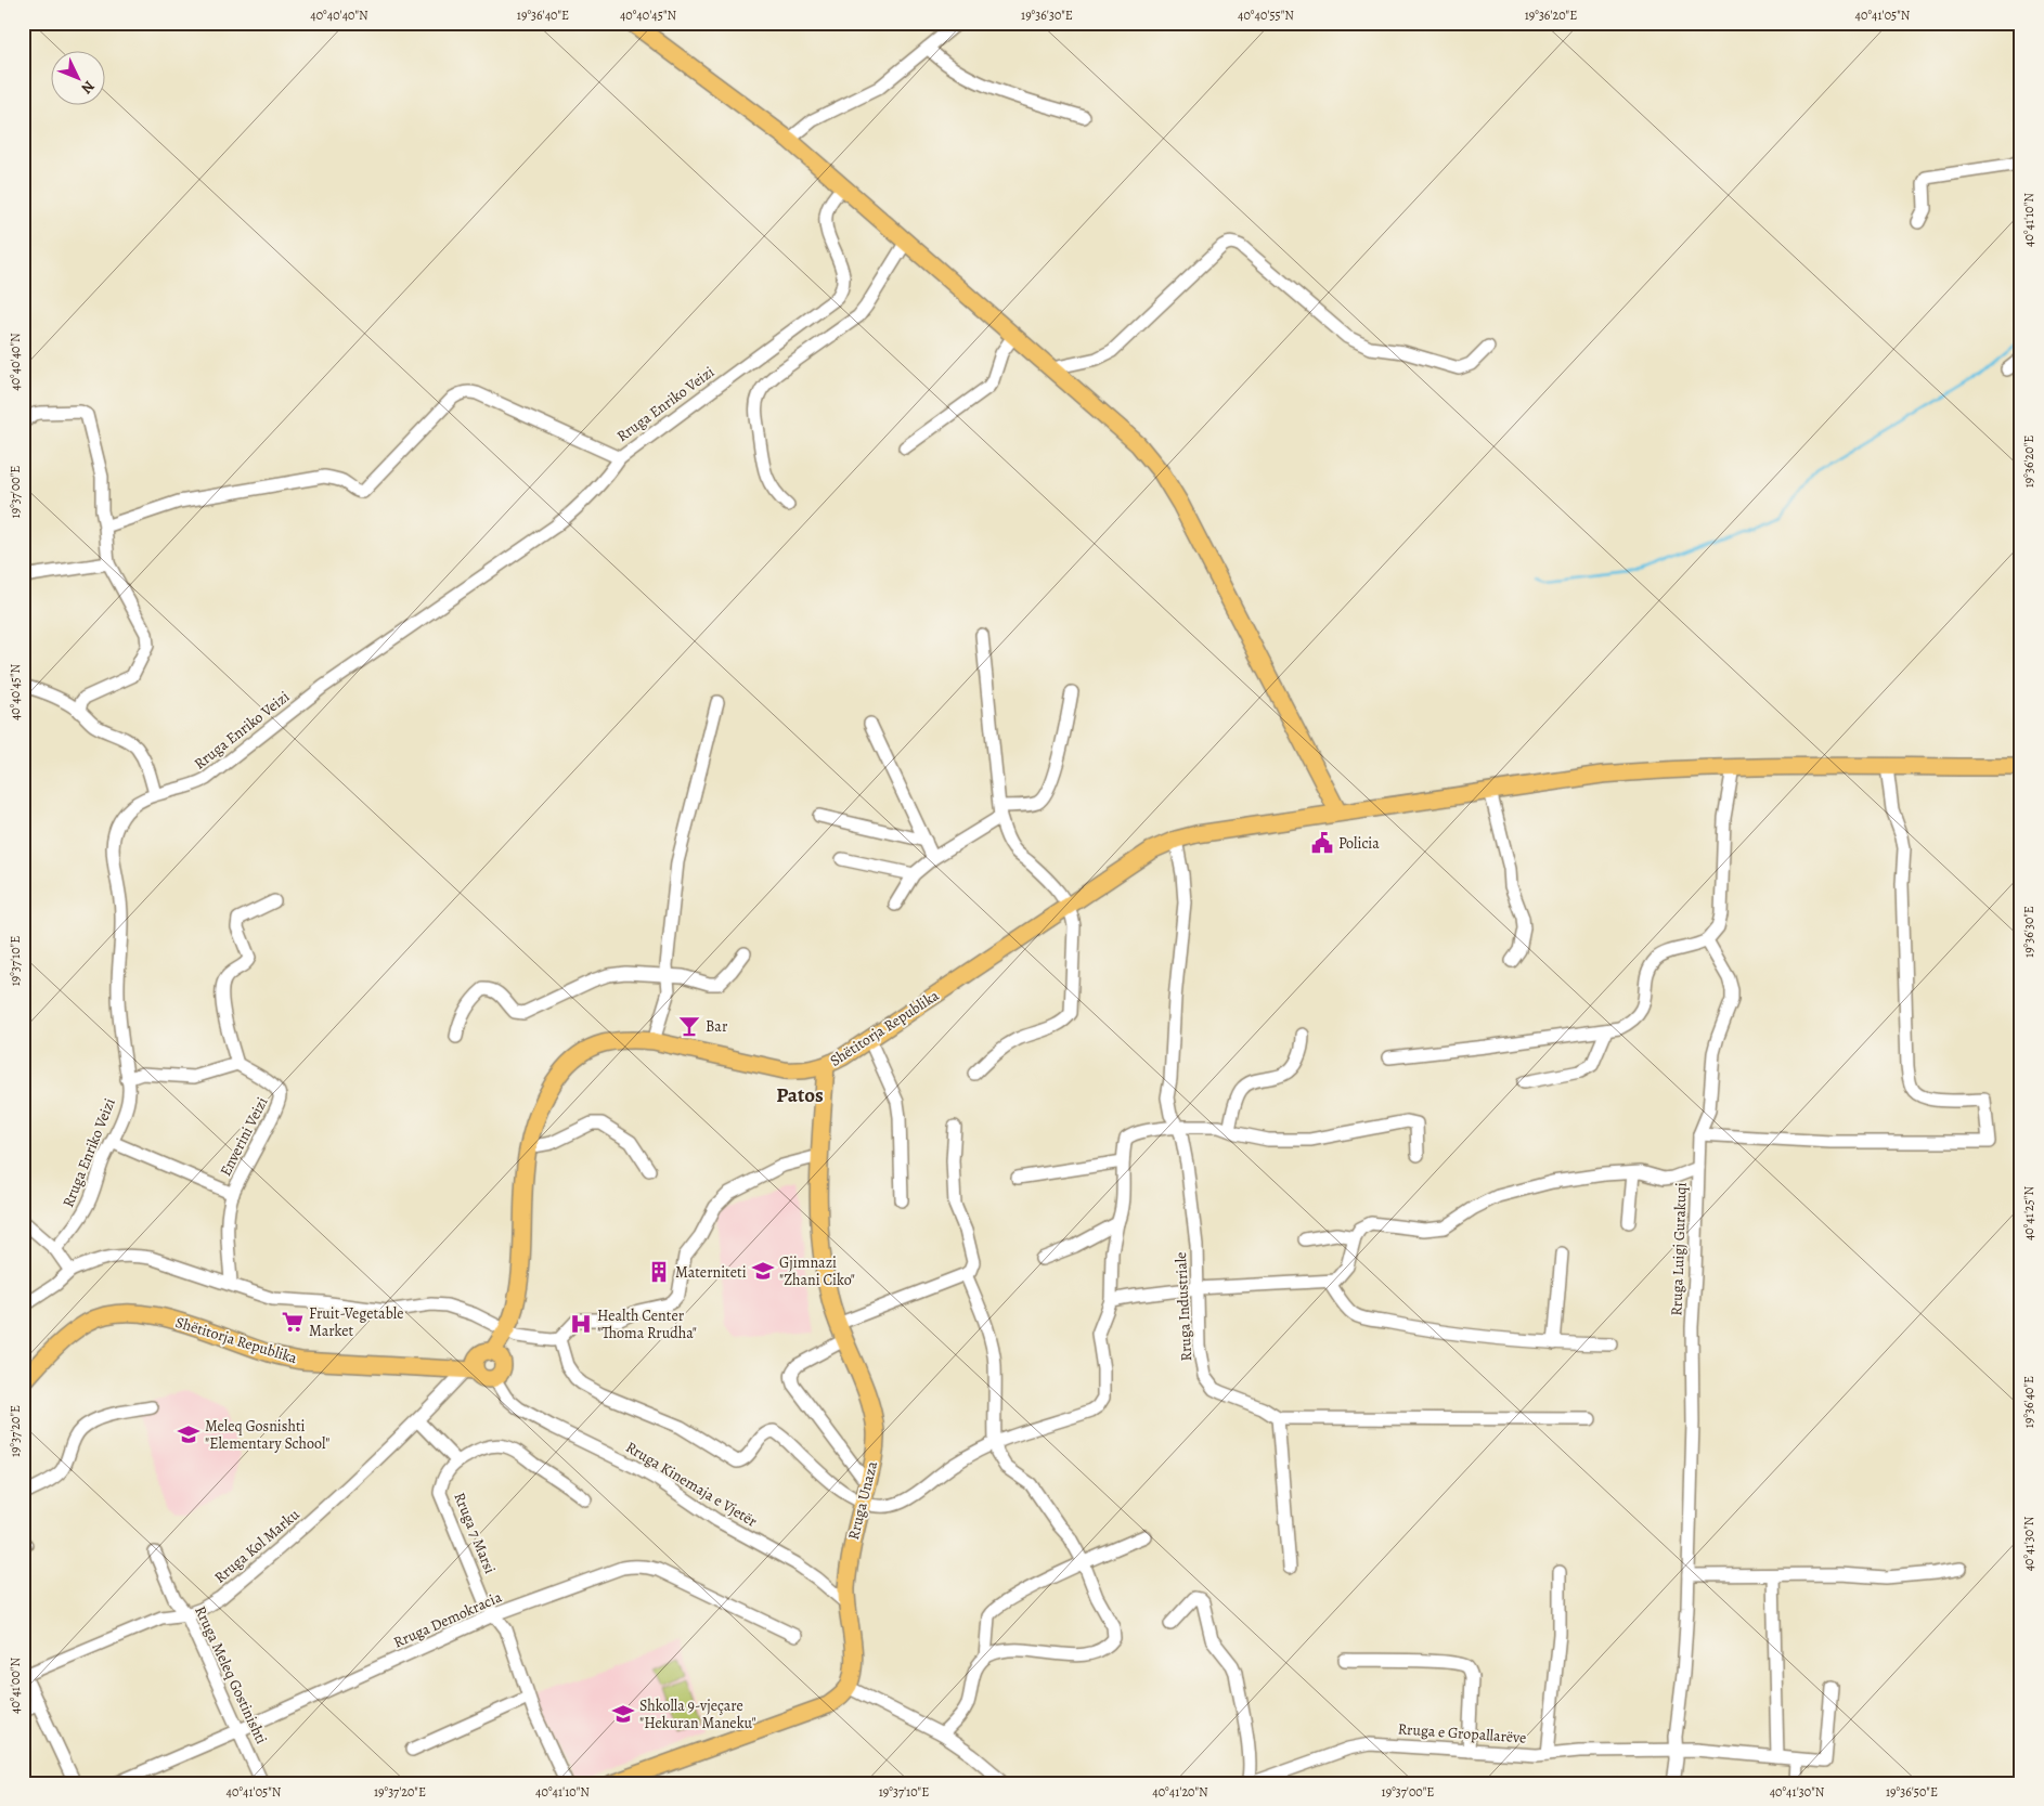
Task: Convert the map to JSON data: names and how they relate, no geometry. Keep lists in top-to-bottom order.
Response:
{
  "streets": {
    "main road": ["Shëtitorja Republika", "Rruga Unaza"],
    "street": [
      "Rruga Enriko Veizi",
      "Enverini Veizi",
      "Rruga Luigj Gurakuqi",
      "Rruga Industriale",
      "Rruga Kinemaja e Vjetër",
      "Rruga 7 Marsi",
      "Rruga Kol Marku",
      "Rruga Demokracia",
      "Rruga Meleq Gostinishti",
      "Rruga e Gropallarëve"
    ]
  },
  "crossings": [
    ["Shëtitorja Republika", "Rruga Industriale"],
    ["Shëtitorja Republika", "Rruga Kinemaja e Vjetër"],
    ["Shëtitorja Republika", "Rruga Unaza"],
    ["Shëtitorja Republika", "Rruga Kol Marku"],
    ["Rruga Luigj Gurakuqi", "Rruga e Gropallarëve"],
    ["Rruga Kinemaja e Vjetër", "Rruga Unaza"],
    ["Rruga Kinemaja e Vjetër", "Rruga Kol Marku"],
    ["Rruga 7 Marsi", "Rruga Demokracia"],
    ["Rruga Kol Marku", "Rruga Meleq Gostinishti"],
    ["Rruga Demokracia", "Rruga Meleq Gostinishti"]
  ],
  "districts": ["Patos"],
  "places": {
    "public building": ["Policia"],
    "bar": ["Bar"],
    "school or university": ["Gjimnazi \"Zhani Ciko\"", "Meleq Gosnishti \"Elementary School\"", "Shkolla 9-vjeçare \"Hekuran Maneku\""],
    "building": ["Materniteti"],
    "supermarket": ["Fruit-Vegetable Market"],
    "hospital": ["Health Center \"Thoma Rrudha\""]
  },
  "north": "bottom right",
  "coordinates": [
    "40°40'40\"N",
    "19°36'40\"E",
    "40°40'45\"N",
    "19°36'30\"E",
    "40°40'55\"N",
    "19°36'20\"E",
    "40°41'05\"N",
    "40°41'10\"N",
    "19°37'00\"E",
    "19°37'10\"E",
    "40°41'25\"N",
    "19°37'20\"E",
    "40°41'30\"N",
    "40°41'00\"N",
    "40°41'20\"N",
    "19°36'50\"E"
  ]
}
